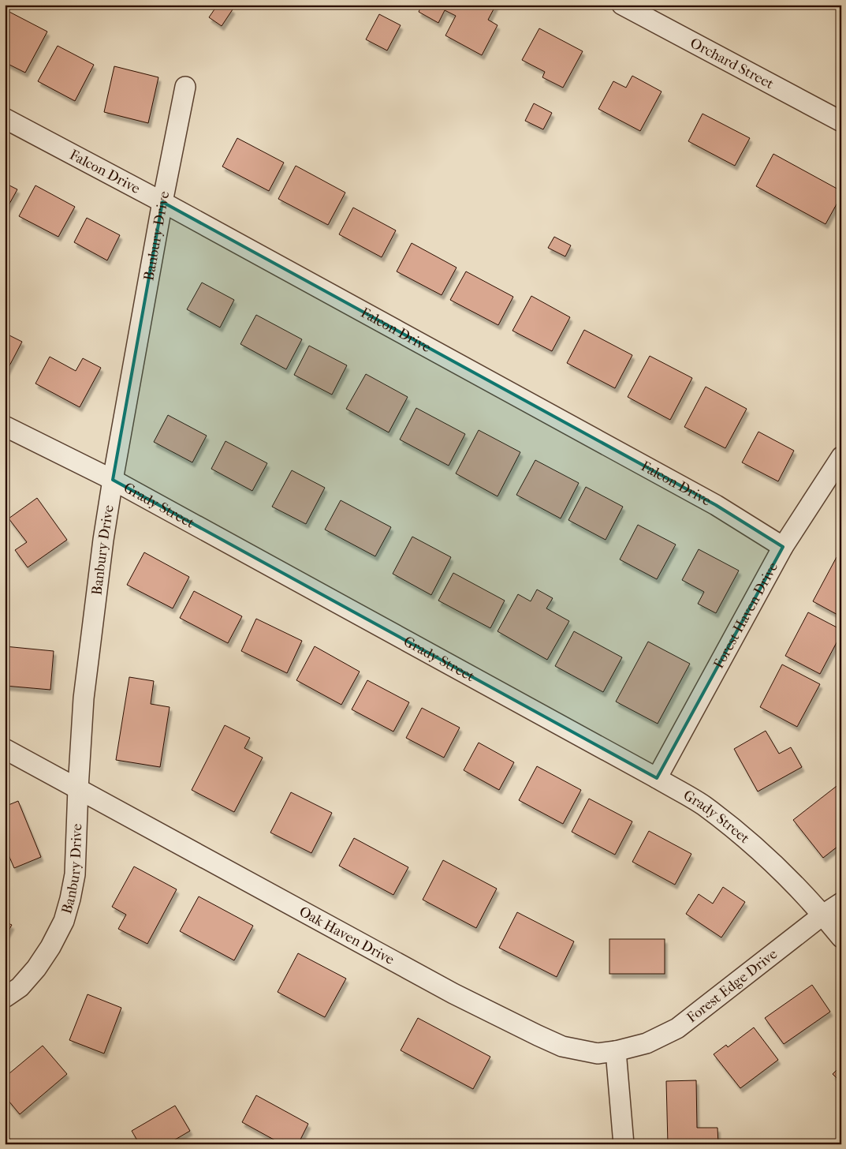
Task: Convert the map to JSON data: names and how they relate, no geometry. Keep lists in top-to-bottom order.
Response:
{
  "streets": {
    "street": [
      "Orchard Street",
      "Falcon Drive",
      "Banbury Drive",
      "Grady Street",
      "Forest Haven Drive",
      "Oak Haven Drive",
      "Forest Edge Drive"
    ]
  },
  "crossings": [
    ["Falcon Drive", "Banbury Drive"],
    ["Falcon Drive", "Forest Haven Drive"],
    ["Banbury Drive", "Grady Street"],
    ["Banbury Drive", "Oak Haven Drive"],
    ["Grady Street", "Forest Haven Drive"],
    ["Grady Street", "Forest Edge Drive"],
    ["Oak Haven Drive", "Forest Edge Drive"]
  ]
}
